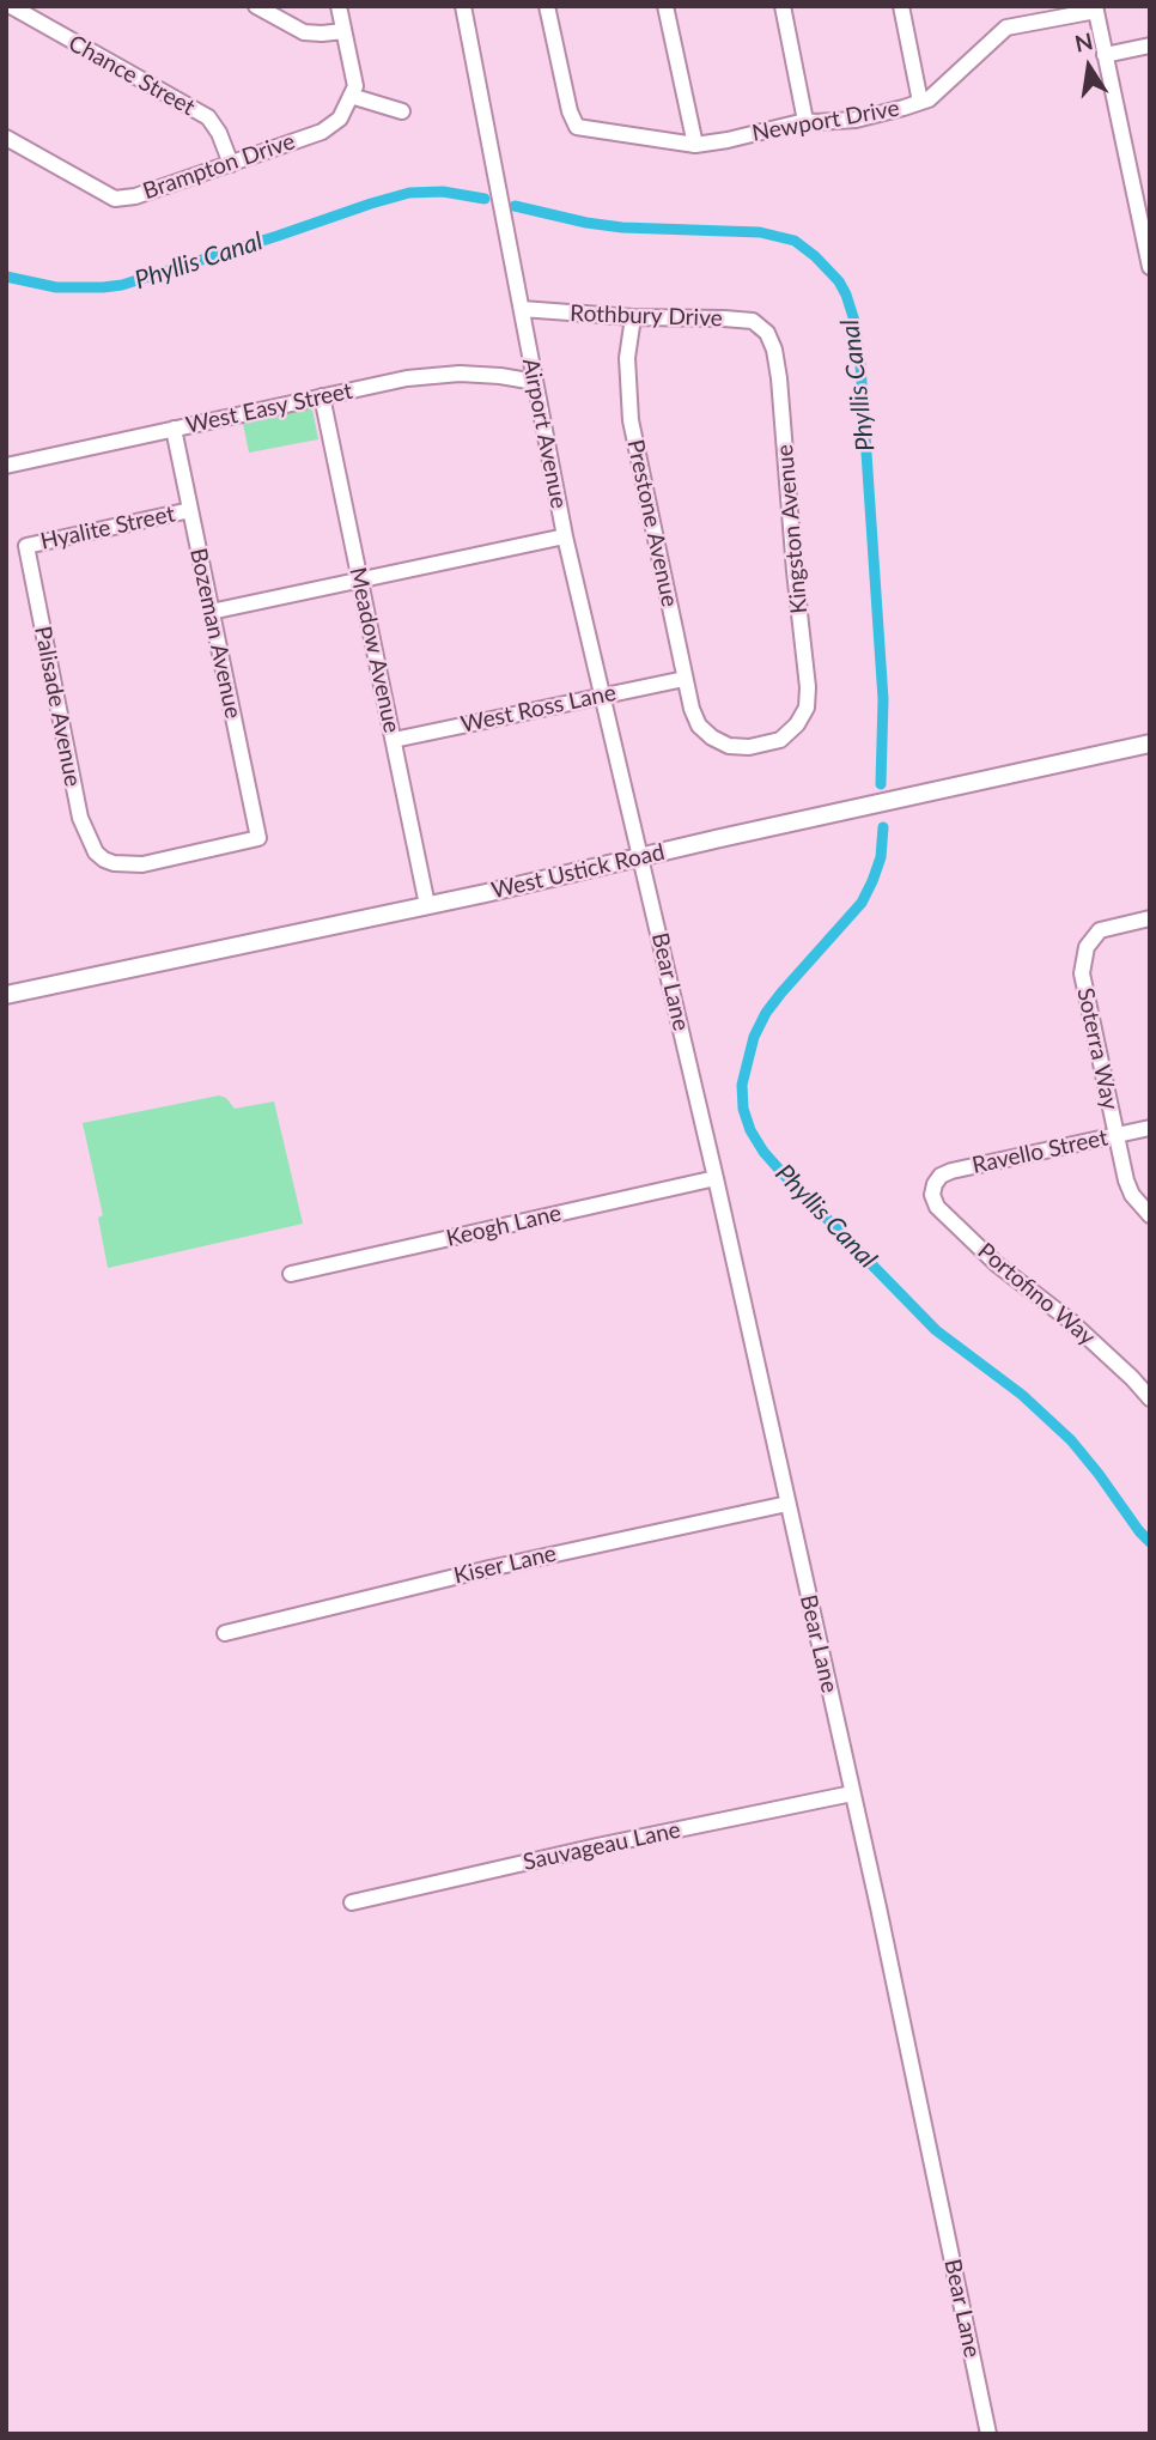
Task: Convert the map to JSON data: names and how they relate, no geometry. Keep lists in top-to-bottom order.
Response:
{
  "streets": {
    "main road": ["West Ustick Road"],
    "street": [
      "Chance Street",
      "Newport Drive",
      "Brampton Drive",
      "Rothbury Drive",
      "West Easy Street",
      "Airport Avenue",
      "Prestone Avenue",
      "Hyalite Street",
      "Kingston Avenue",
      "Bozeman Avenue",
      "Meadow Avenue",
      "Palisade Avenue",
      "West Ross Lane",
      "Bear Lane",
      "Soterra Way",
      "Ravello Street",
      "Keogh Lane",
      "Portofino Way",
      "Kiser Lane",
      "Sauvageau Lane"
    ]
  },
  "crossings": [
    ["Chance Street", "Brampton Drive"],
    ["Rothbury Drive", "Airport Avenue"],
    ["Rothbury Drive", "Prestone Avenue"],
    ["Rothbury Drive", "Kingston Avenue"],
    ["West Easy Street", "Airport Avenue"],
    ["West Easy Street", "Bozeman Avenue"],
    ["West Easy Street", "Meadow Avenue"],
    ["Airport Avenue", "West Ross Lane"],
    ["Airport Avenue", "West Ustick Road"],
    ["Airport Avenue", "Bear Lane"],
    ["Prestone Avenue", "Kingston Avenue"],
    ["Prestone Avenue", "West Ross Lane"],
    ["Hyalite Street", "Bozeman Avenue"],
    ["Hyalite Street", "Palisade Avenue"],
    ["Bozeman Avenue", "Palisade Avenue"],
    ["Meadow Avenue", "West Ross Lane"],
    ["Meadow Avenue", "West Ustick Road"],
    ["West Ustick Road", "Bear Lane"],
    ["Bear Lane", "Keogh Lane"],
    ["Bear Lane", "Kiser Lane"],
    ["Bear Lane", "Sauvageau Lane"],
    ["Soterra Way", "Ravello Street"],
    ["Ravello Street", "Portofino Way"]
  ],
  "water": ["Phyllis Canal"],
  "north": "top"
}
